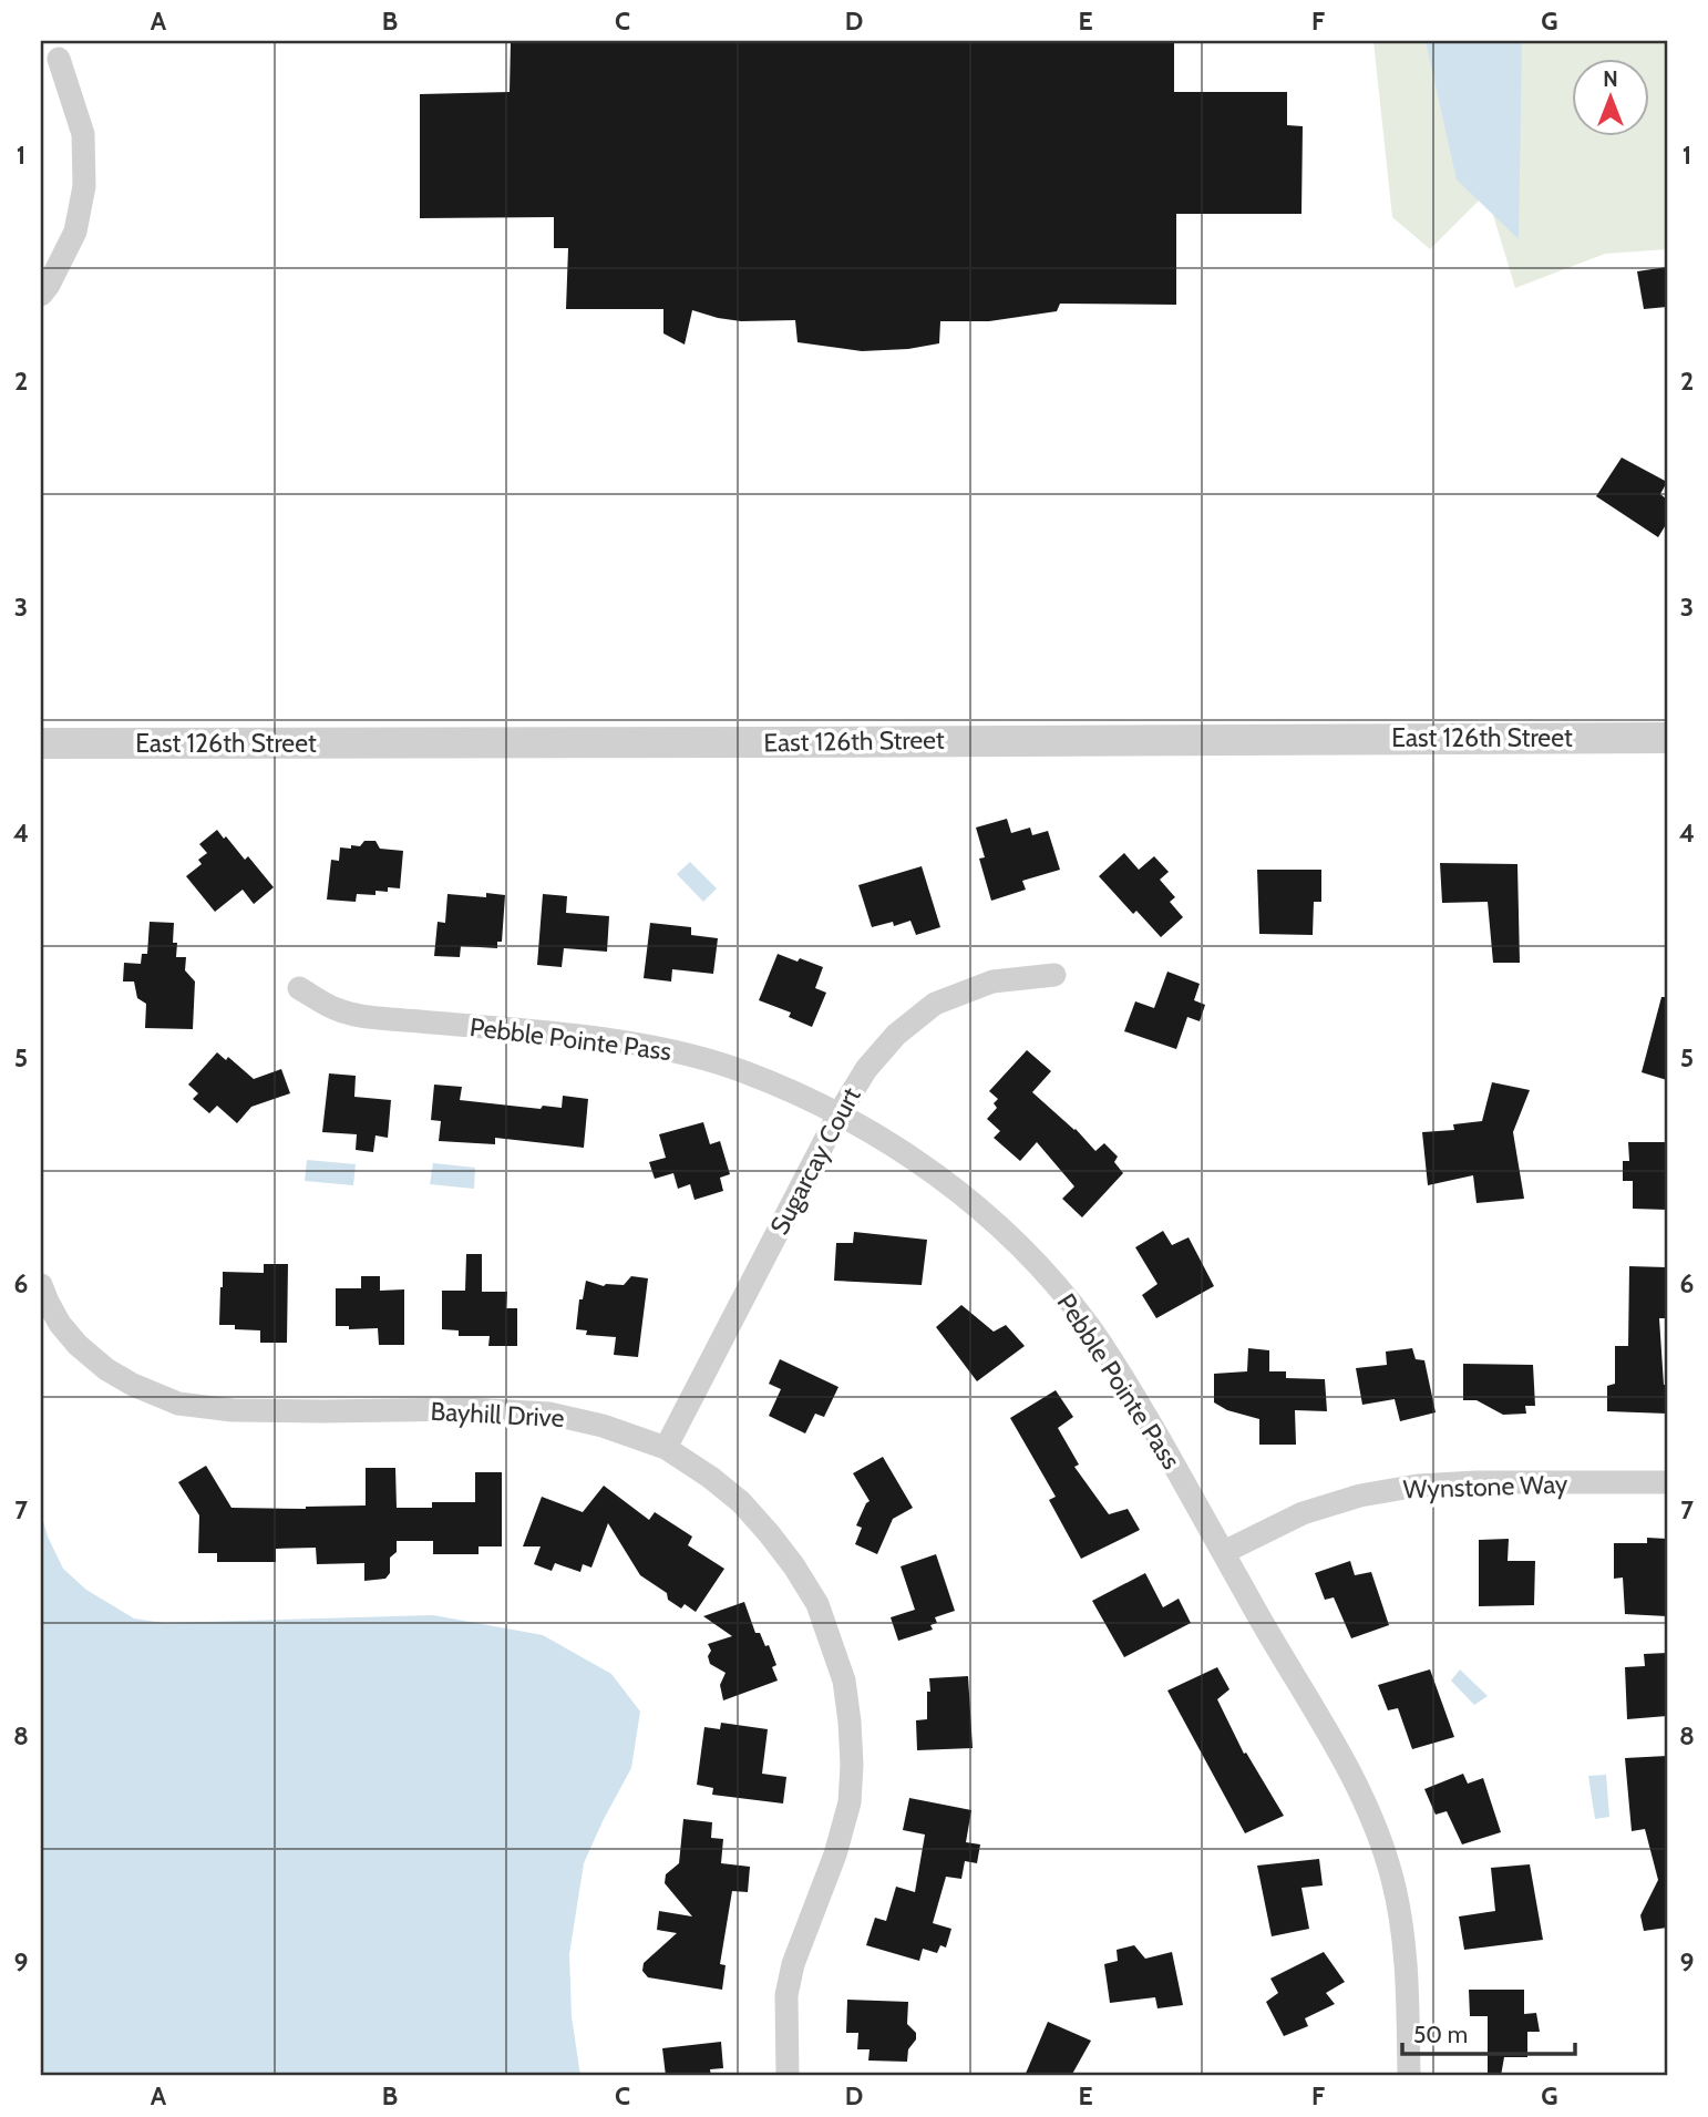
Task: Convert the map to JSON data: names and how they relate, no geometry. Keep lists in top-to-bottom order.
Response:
{
  "streets": {
    "street": [
      "East 126th Street",
      "Pebble Pointe Pass",
      "Sugarcay Court",
      "Bayhill Drive",
      "Wynstone Way"
    ]
  },
  "crossings": [
    ["Pebble Pointe Pass", "Sugarcay Court"],
    ["Pebble Pointe Pass", "Wynstone Way"],
    ["Sugarcay Court", "Bayhill Drive"]
  ],
  "scale_bar": "50 m",
  "north": "top",
  "grid": {
    "columns": [
      "A",
      "B",
      "C",
      "D",
      "E",
      "F",
      "G"
    ],
    "rows": [
      "1",
      "2",
      "3",
      "4",
      "5",
      "6",
      "7",
      "8",
      "9"
    ]
  }
}
